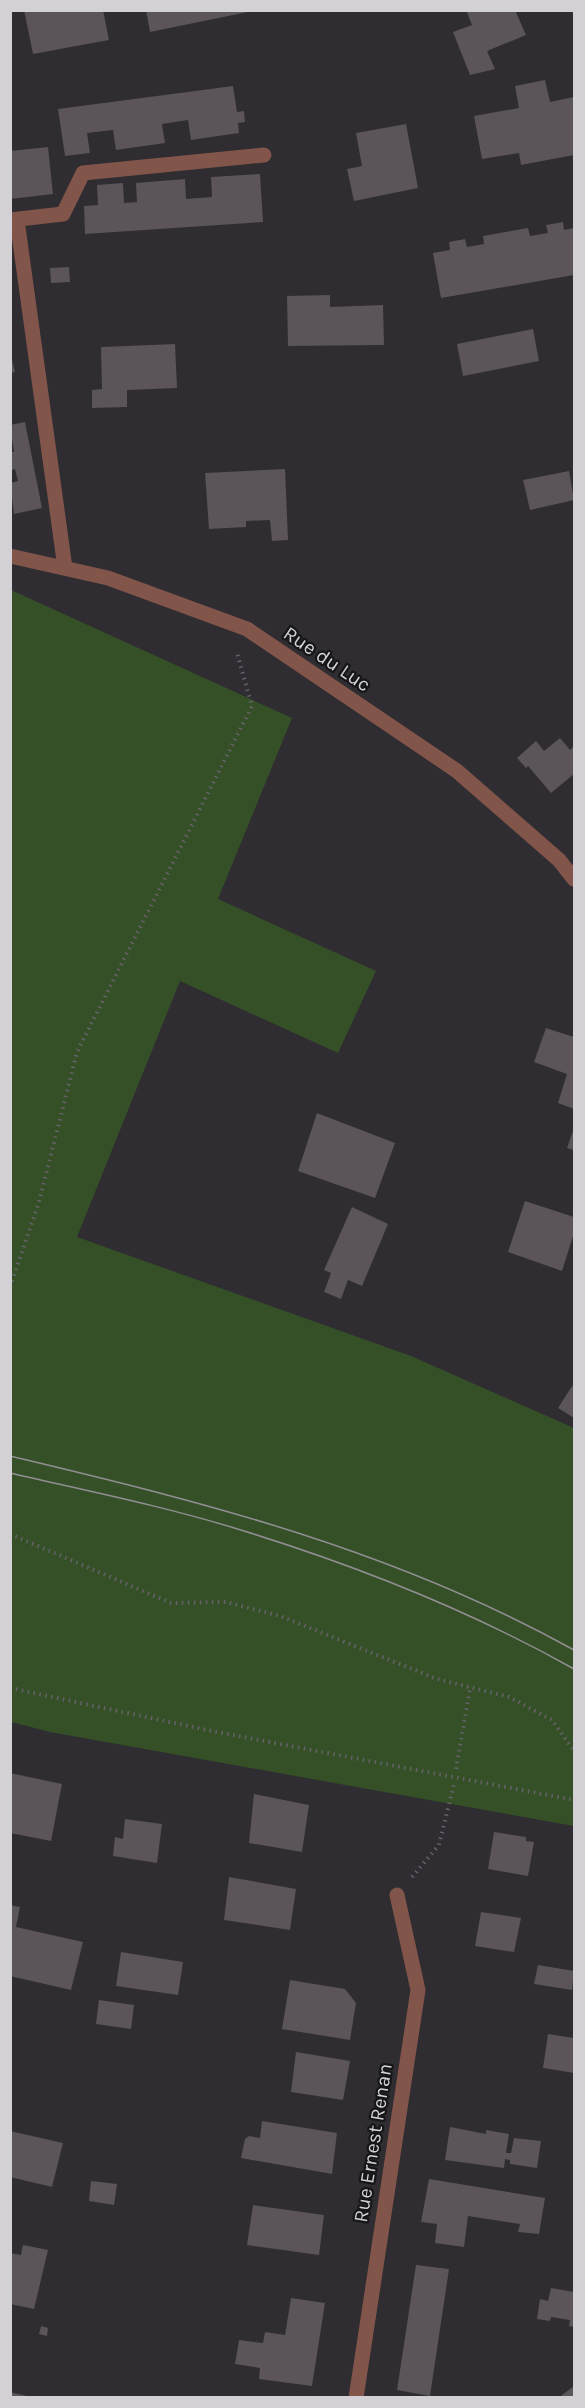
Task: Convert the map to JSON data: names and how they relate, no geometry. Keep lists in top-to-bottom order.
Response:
{
  "streets": {
    "street": ["Rue du Luc", "Rue Ernest Renan"]
  }
}
